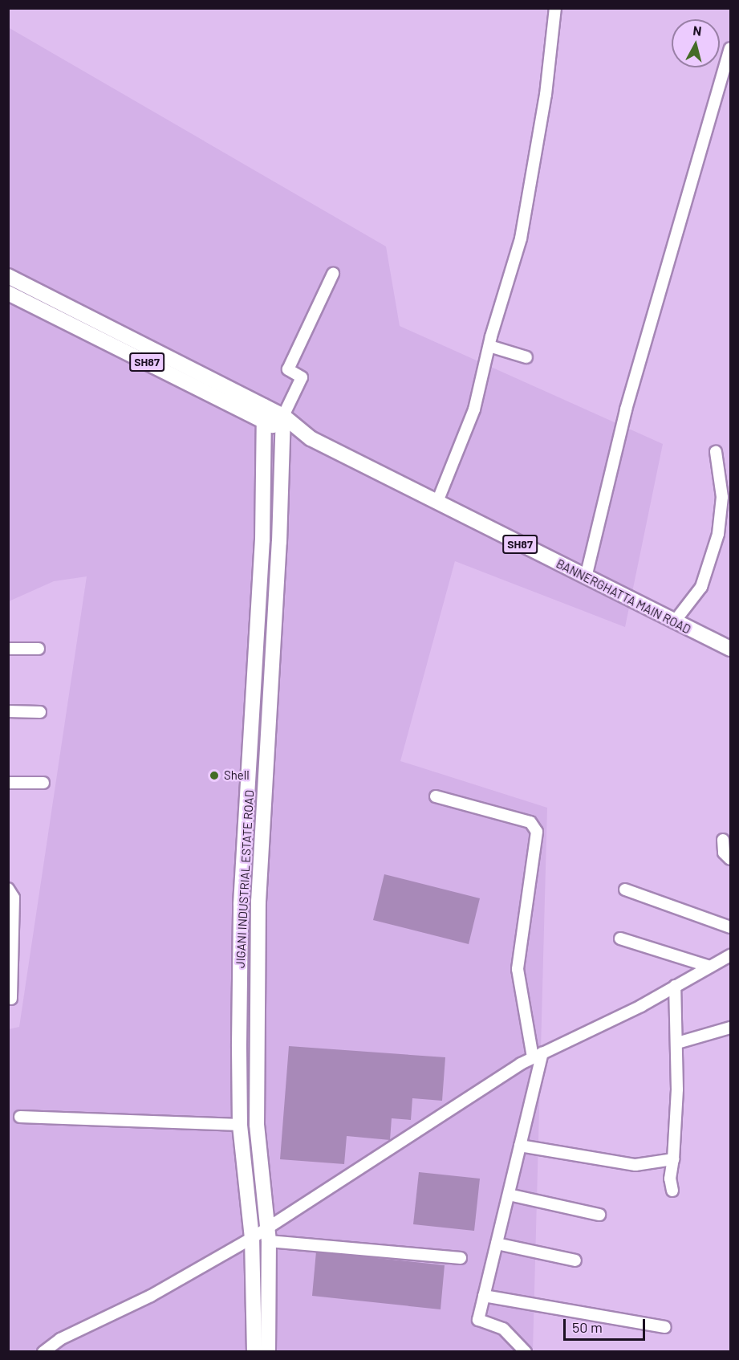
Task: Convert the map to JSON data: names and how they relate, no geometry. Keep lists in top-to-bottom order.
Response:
{
  "streets": {
    "main road": ["SH87", "BANNERGHATTA MAIN ROAD", "JIGANI INDUSTRIAL ESTATE ROAD"]
  },
  "crossings": [
    ["BANNERGHATTA MAIN ROAD", "JIGANI INDUSTRIAL ESTATE ROAD"]
  ],
  "places": ["Shell"],
  "scale_bar": "50 m",
  "north": "top"
}
